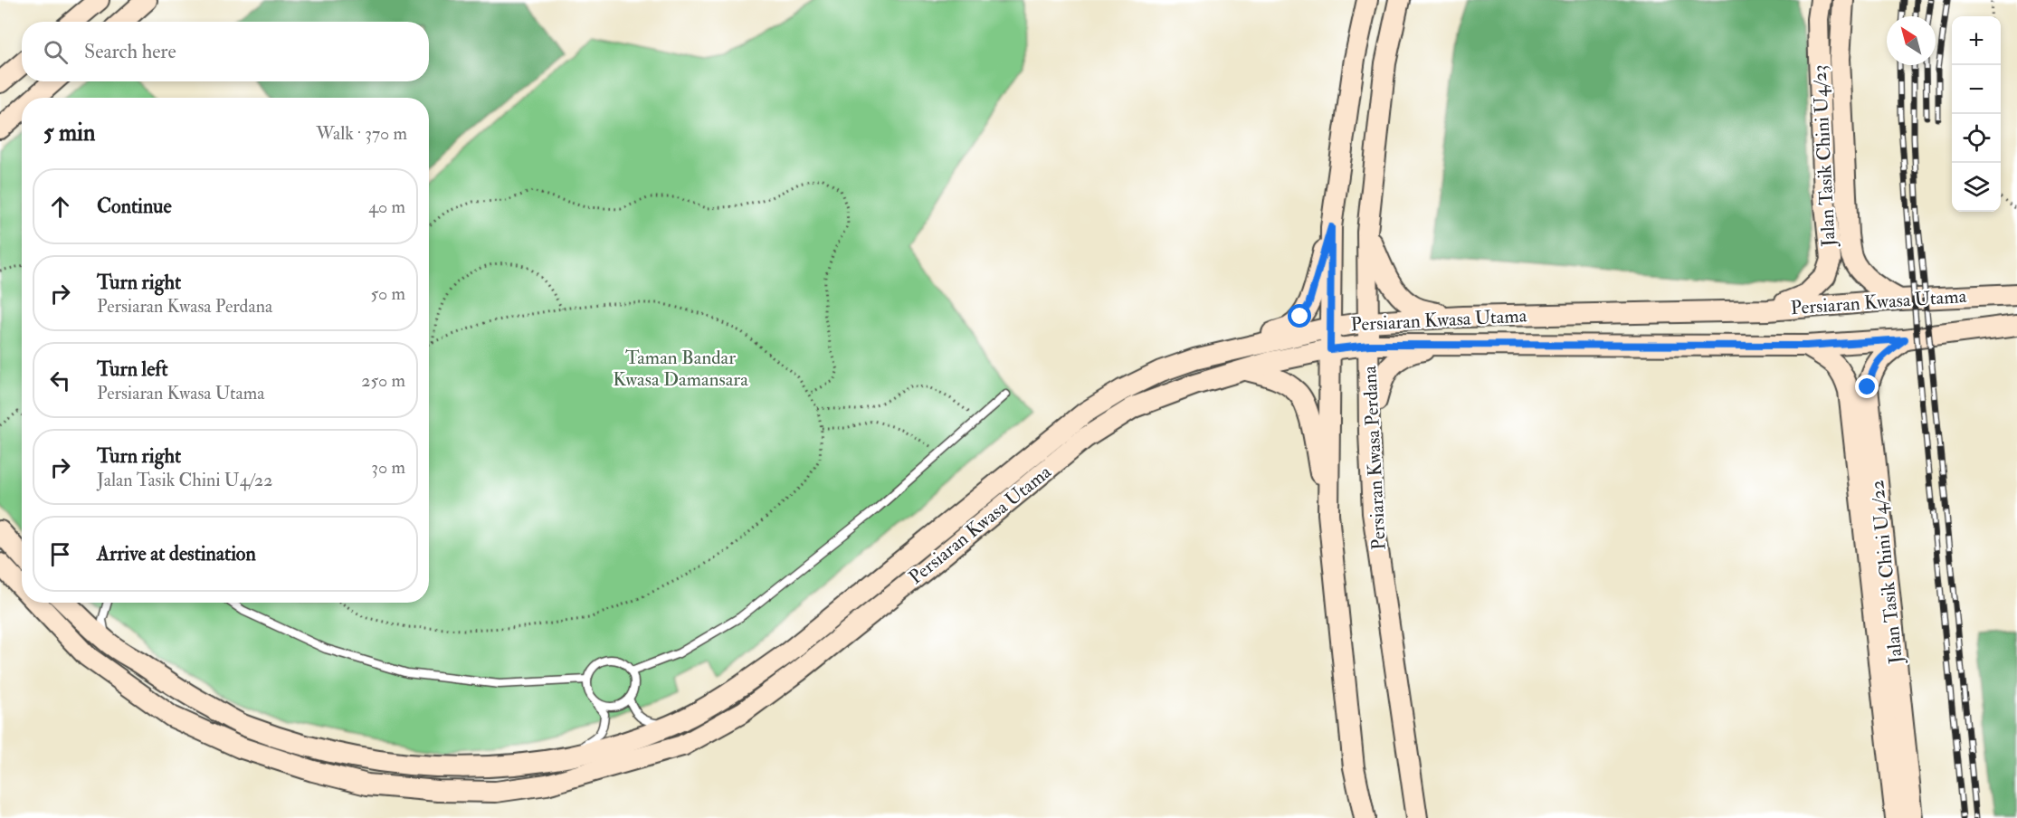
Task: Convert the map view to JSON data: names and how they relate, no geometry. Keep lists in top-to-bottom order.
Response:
{
  "streets": {
    "main road": [
      "Jalan Tasik Chini U4/23",
      "Persiaran Kwasa Utama",
      "Persiaran Kwasa Perdana",
      "Jalan Tasik Chini U4/22"
    ]
  },
  "crossings": [
    ["Jalan Tasik Chini U4/23", "Persiaran Kwasa Utama"],
    ["Persiaran Kwasa Utama", "Persiaran Kwasa Perdana"],
    ["Persiaran Kwasa Utama", "Jalan Tasik Chini U4/22"]
  ],
  "parks": ["Taman Bandar Kwasa Damansara"],
  "north": "top left",
  "page": {
    "map_buttons": ["+", "−"],
    "search": "Search here",
    "heading": ["5 min", "Walk · 370 m"],
    "list": [
      ["Continue", "40 m"],
      ["Turn right", "Persiaran Kwasa Perdana", "50 m"],
      ["Turn left", "Persiaran Kwasa Utama", "250 m"],
      ["Turn right", "Jalan Tasik Chini U4/22", "30 m"],
      "Arrive at destination"
    ]
  }
}
